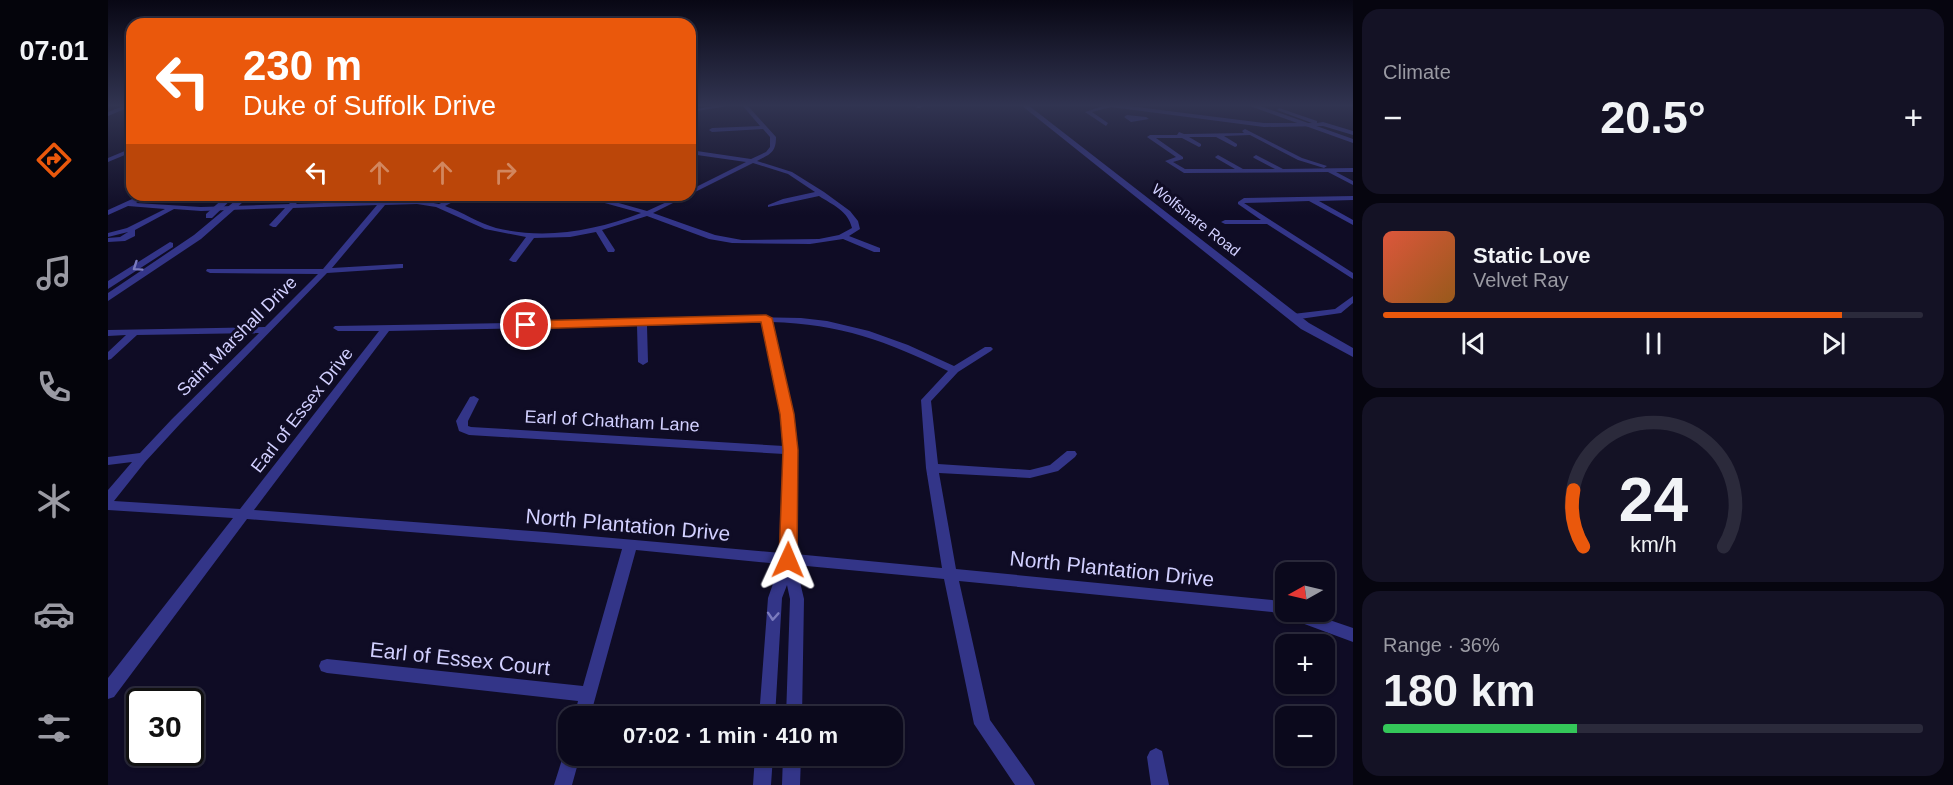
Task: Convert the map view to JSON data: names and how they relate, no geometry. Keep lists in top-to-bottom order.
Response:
{
  "streets": {
    "street": [
      "Wolfsnare Road",
      "Saint Marshall Drive",
      "Earl of Essex Drive",
      "Earl of Chatham Lane",
      "North Plantation Drive",
      "Earl of Essex Court"
    ]
  },
  "crossings": [
    ["Earl of Essex Drive", "North Plantation Drive"]
  ],
  "north": "left",
  "page": {
    "tabs": "07:01",
    "tile": [
      "Climate",
      ["Range · 36%", "180 km"]
    ],
    "turn": ["230 m", "Duke of Suffolk Drive"],
    "heat": ["−", "20.5°", "+"],
    "song": ["Static Love", "Velvet Ray"],
    "map_buttons": ["+", "−"],
    "limit": "30",
    "trip": "07:02 · 1 min · 410 m",
    "gauge": ["24", "km/h"]
  }
}
